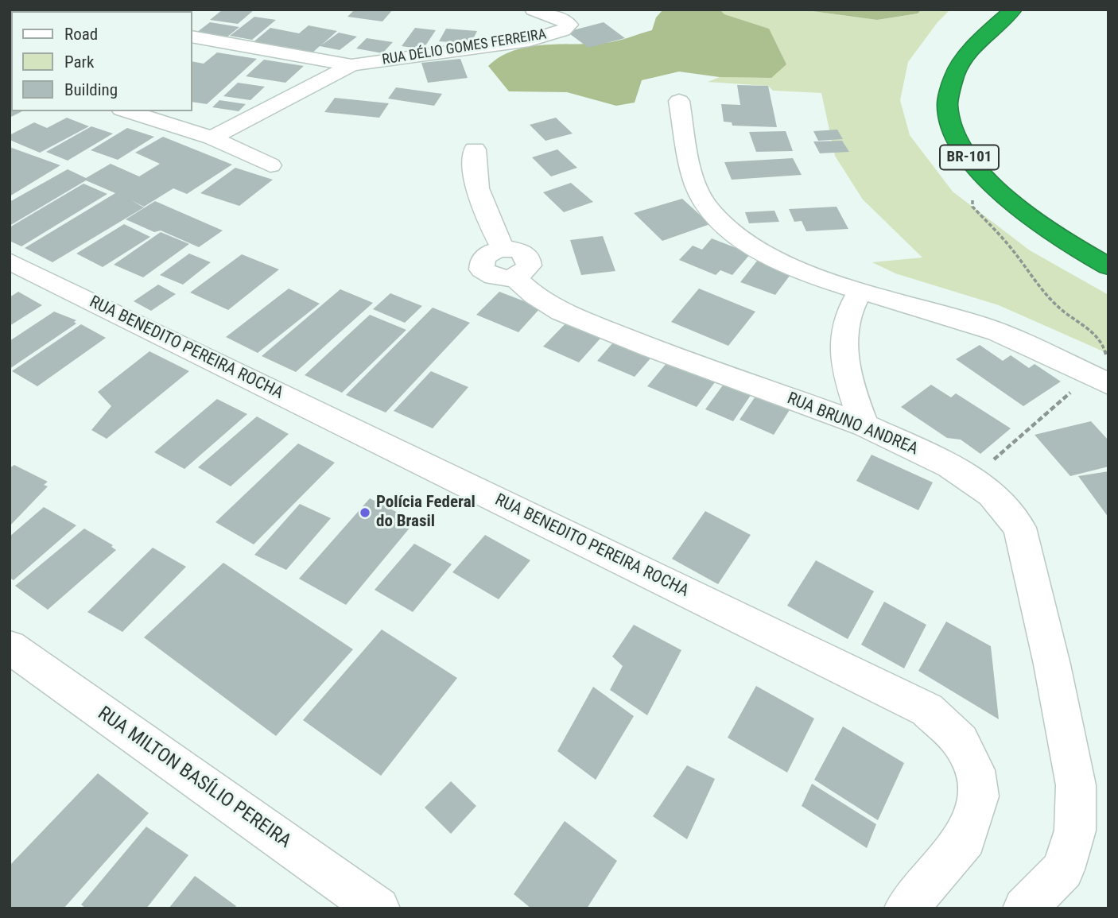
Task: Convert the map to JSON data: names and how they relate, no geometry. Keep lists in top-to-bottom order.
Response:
{
  "streets": {
    "highway": ["BR-101"],
    "street": [
      "RUA DÉLIO GOMES FERREIRA",
      "RUA BENEDITO PEREIRA ROCHA",
      "RUA BRUNO ANDREA",
      "RUA MILTON BASÍLIO PEREIRA"
    ]
  },
  "places": ["Polícia Federal do Brasil"],
  "legend": ["Road", "Park", "Building"]
}
